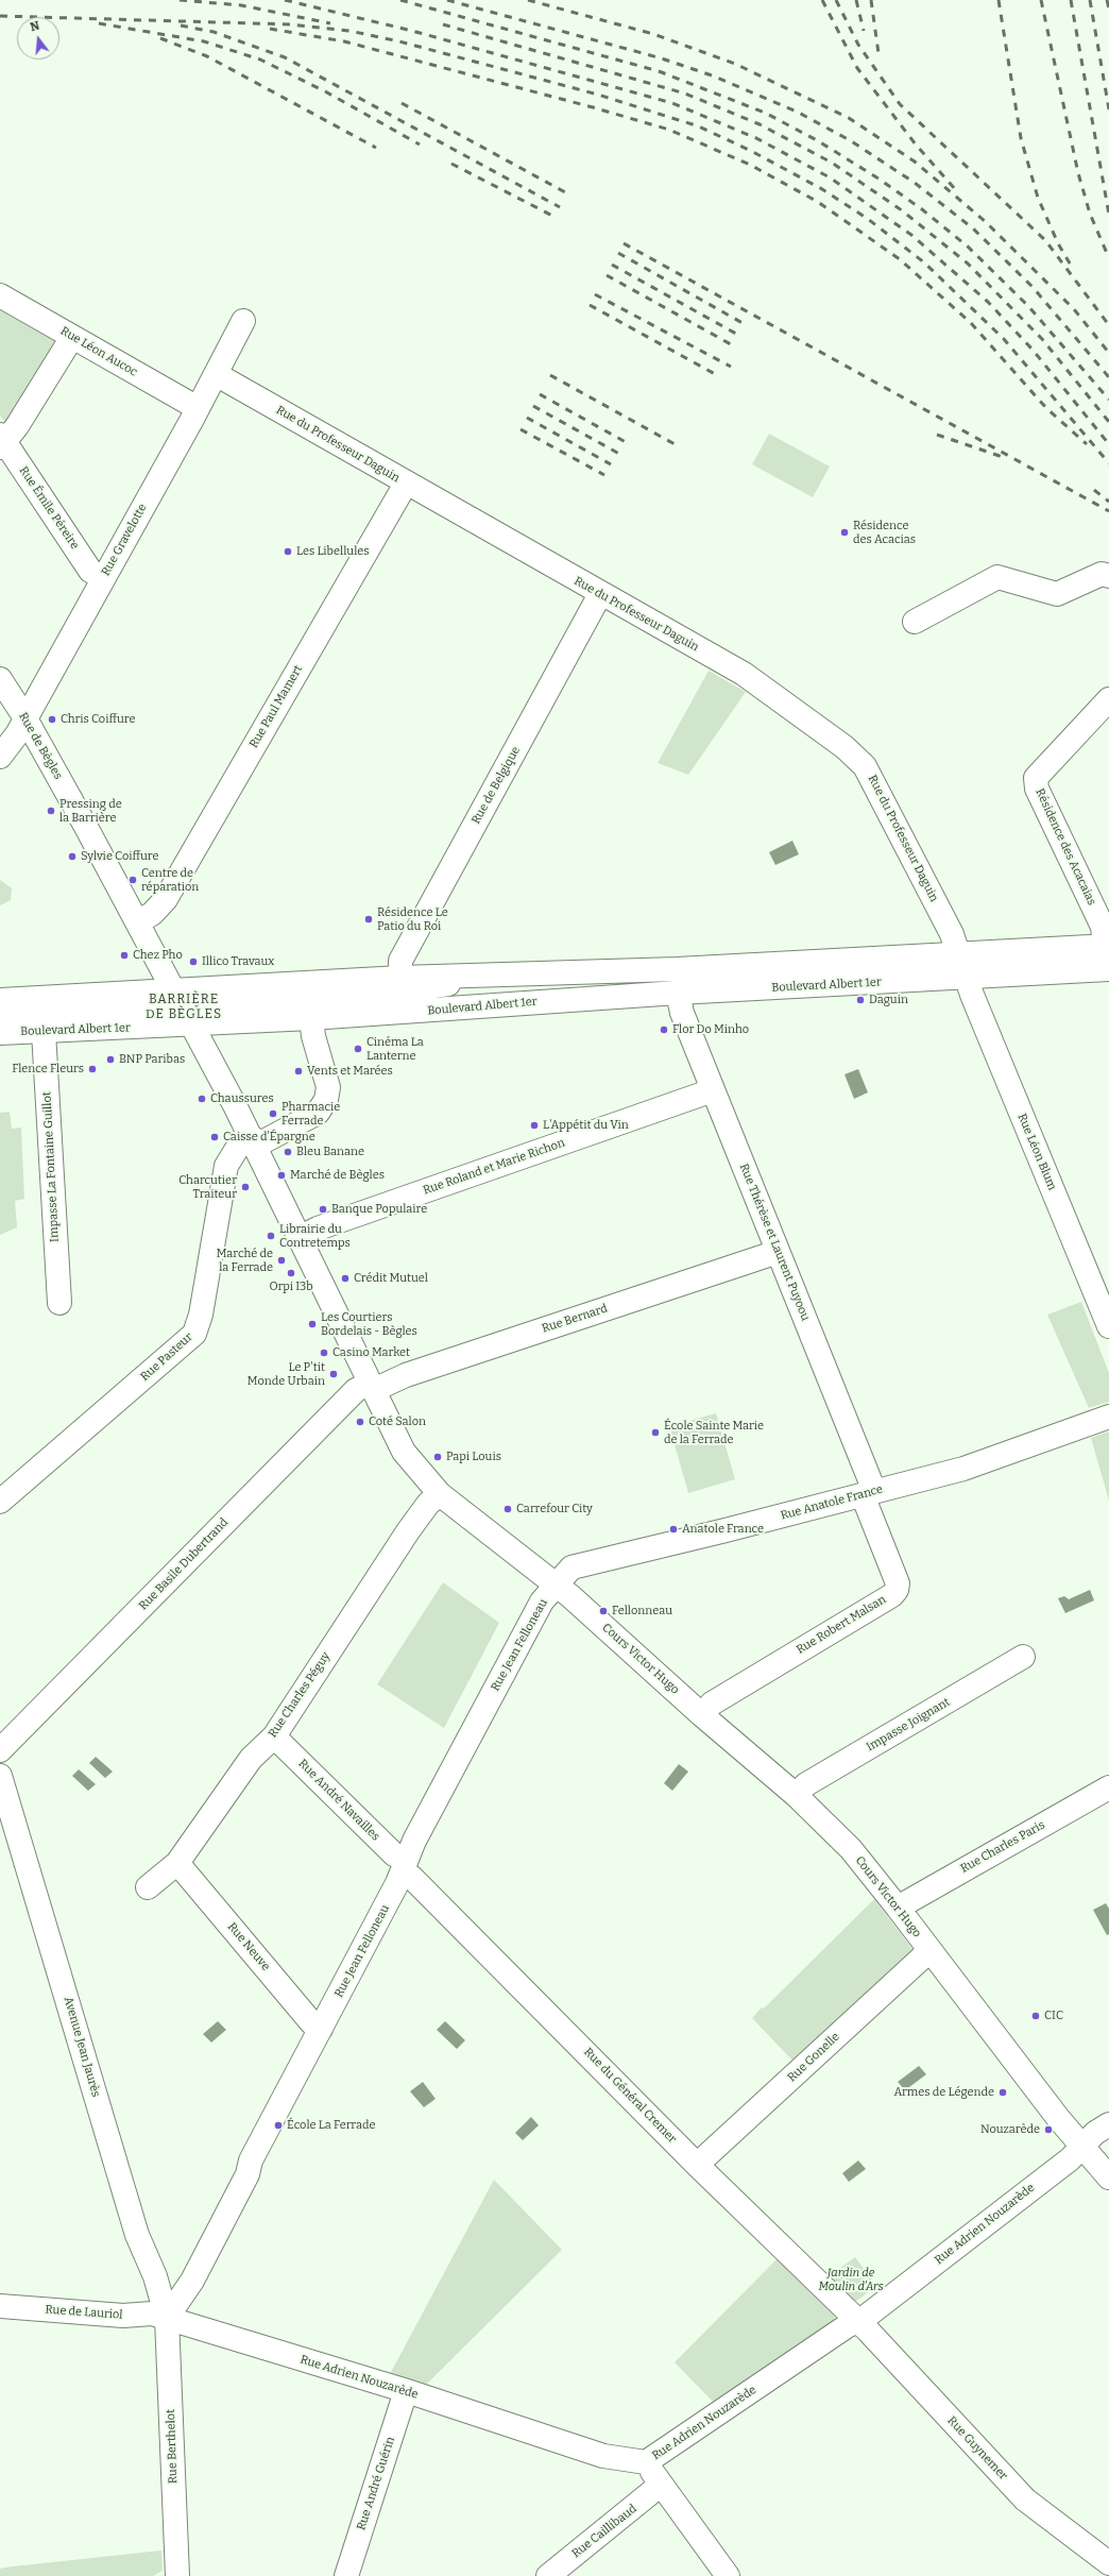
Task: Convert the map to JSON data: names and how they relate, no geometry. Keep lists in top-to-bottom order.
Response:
{
  "streets": {
    "street": [
      "Rue Léon Aucoc",
      "Rue du Professeur Daguin",
      "Rue Émile Péreire",
      "Rue Gravelotte",
      "Rue Paul Mamert",
      "Rue de Bègles",
      "Rue de Belgique",
      "Résidence des Acacaias",
      "Boulevard Albert 1er",
      "Rue Léon Blum",
      "Impasse La Fontaine Guillot",
      "Rue Roland et Marie Richon",
      "Rue Thérèse et Laurent Puyoou",
      "Rue Bernard",
      "Rue Pasteur",
      "Rue Anatole France",
      "Rue Basile Dubertrand",
      "Rue Robert Malsan",
      "Rue Jean Felloneau",
      "Cours Victor Hugo",
      "Rue Charles Péguy",
      "Impasse Joignant",
      "Rue André Navailles",
      "Rue Charles Paris",
      "Rue Neuve",
      "Avenue Jean Jaurès",
      "Rue Gonelle",
      "Rue du Général Cremer",
      "Rue Adrien Nouzarède",
      "Rue de Lauriol",
      "Rue Berthelot",
      "Rue Guynemer",
      "Rue André Guérin",
      "Rue Caillibaud"
    ]
  },
  "crossings": [
    ["Rue Léon Aucoc", "Rue Gravelotte"],
    ["Rue du Professeur Daguin", "Rue Gravelotte"],
    ["Rue du Professeur Daguin", "Rue Paul Mamert"],
    ["Rue du Professeur Daguin", "Rue de Belgique"],
    ["Rue du Professeur Daguin", "Boulevard Albert 1er"],
    ["Rue Émile Péreire", "Rue Gravelotte"],
    ["Rue Gravelotte", "Rue de Bègles"],
    ["Rue Paul Mamert", "Rue de Bègles"],
    ["Rue de Bègles", "Boulevard Albert 1er"],
    ["Rue de Bègles", "Cours Victor Hugo"],
    ["Rue de Belgique", "Boulevard Albert 1er"],
    ["Résidence des Acacaias", "Boulevard Albert 1er"],
    ["Boulevard Albert 1er", "Rue Léon Blum"],
    ["Boulevard Albert 1er", "Impasse La Fontaine Guillot"],
    ["Boulevard Albert 1er", "Rue Thérèse et Laurent Puyoou"],
    ["Boulevard Albert 1er", "Rue Pasteur"],
    ["Rue Roland et Marie Richon", "Rue Thérèse et Laurent Puyoou"],
    ["Rue Roland et Marie Richon", "Cours Victor Hugo"],
    ["Rue Thérèse et Laurent Puyoou", "Rue Bernard"],
    ["Rue Thérèse et Laurent Puyoou", "Rue Anatole France"],
    ["Rue Thérèse et Laurent Puyoou", "Rue Robert Malsan"],
    ["Rue Bernard", "Rue Basile Dubertrand"],
    ["Rue Bernard", "Cours Victor Hugo"],
    ["Rue Pasteur", "Cours Victor Hugo"],
    ["Rue Anatole France", "Rue Robert Malsan"],
    ["Rue Anatole France", "Rue Jean Felloneau"],
    ["Rue Anatole France", "Cours Victor Hugo"],
    ["Rue Basile Dubertrand", "Cours Victor Hugo"],
    ["Rue Robert Malsan", "Cours Victor Hugo"],
    ["Rue Jean Felloneau", "Cours Victor Hugo"],
    ["Rue Jean Felloneau", "Rue André Navailles"],
    ["Rue Jean Felloneau", "Rue Neuve"],
    ["Rue Jean Felloneau", "Avenue Jean Jaurès"],
    ["Rue Jean Felloneau", "Rue du Général Cremer"],
    ["Rue Jean Felloneau", "Rue Adrien Nouzarède"],
    ["Rue Jean Felloneau", "Rue de Lauriol"],
    ["Rue Jean Felloneau", "Rue Berthelot"],
    ["Cours Victor Hugo", "Rue Charles Péguy"],
    ["Cours Victor Hugo", "Impasse Joignant"],
    ["Cours Victor Hugo", "Rue Charles Paris"],
    ["Cours Victor Hugo", "Rue Gonelle"],
    ["Cours Victor Hugo", "Rue Adrien Nouzarède"],
    ["Rue Charles Péguy", "Rue André Navailles"],
    ["Rue Charles Péguy", "Rue Neuve"],
    ["Rue André Navailles", "Rue du Général Cremer"],
    ["Avenue Jean Jaurès", "Rue Adrien Nouzarède"],
    ["Avenue Jean Jaurès", "Rue de Lauriol"],
    ["Avenue Jean Jaurès", "Rue Berthelot"],
    ["Rue Gonelle", "Rue du Général Cremer"],
    ["Rue du Général Cremer", "Rue Adrien Nouzarède"],
    ["Rue du Général Cremer", "Rue Guynemer"],
    ["Rue Adrien Nouzarède", "Rue de Lauriol"],
    ["Rue Adrien Nouzarède", "Rue Berthelot"],
    ["Rue Adrien Nouzarède", "Rue Guynemer"],
    ["Rue Adrien Nouzarède", "Rue André Guérin"],
    ["Rue de Lauriol", "Rue Berthelot"]
  ],
  "districts": ["BARRIÈRE DE BÈGLES"],
  "parks": ["Jardin de Moulin d'Ars"],
  "places": [
    "Résidence des Acacias",
    "Les Libellules",
    "Chris Coiffure",
    "Pressing de la Barrière",
    "Sylvie Coiffure",
    "Centre de réparation",
    "Résidence Le Patio du Roi",
    "Chez Pho",
    "Illico Travaux",
    "Daguin",
    "Flor Do Minho",
    "Cinéma La Lanterne",
    "BNP Paribas",
    "Flence Fleurs",
    "Vents et Marées",
    "Chaussures",
    "Pharmacie Ferrade",
    "L'Appétit du Vin",
    "Caisse d'Épargne",
    "Bleu Banane",
    "Marché de Bègles",
    "Charcutier Traiteur",
    "Banque Populaire",
    "Librairie du Contretemps",
    "Marché de la Ferrade",
    "Orpi I3b",
    "Crédit Mutuel",
    "Les Courtiers Bordelais - Bègles",
    "Casino Market",
    "Le P'tit Monde Urbain",
    "Coté Salon",
    "École Sainte Marie de la Ferrade",
    "Papi Louis",
    "Carrefour City",
    "Anatole France",
    "Fellonneau",
    "CIC",
    "Armes de Légende",
    "École La Ferrade",
    "Nouzarède"
  ],
  "north": "top"
}
